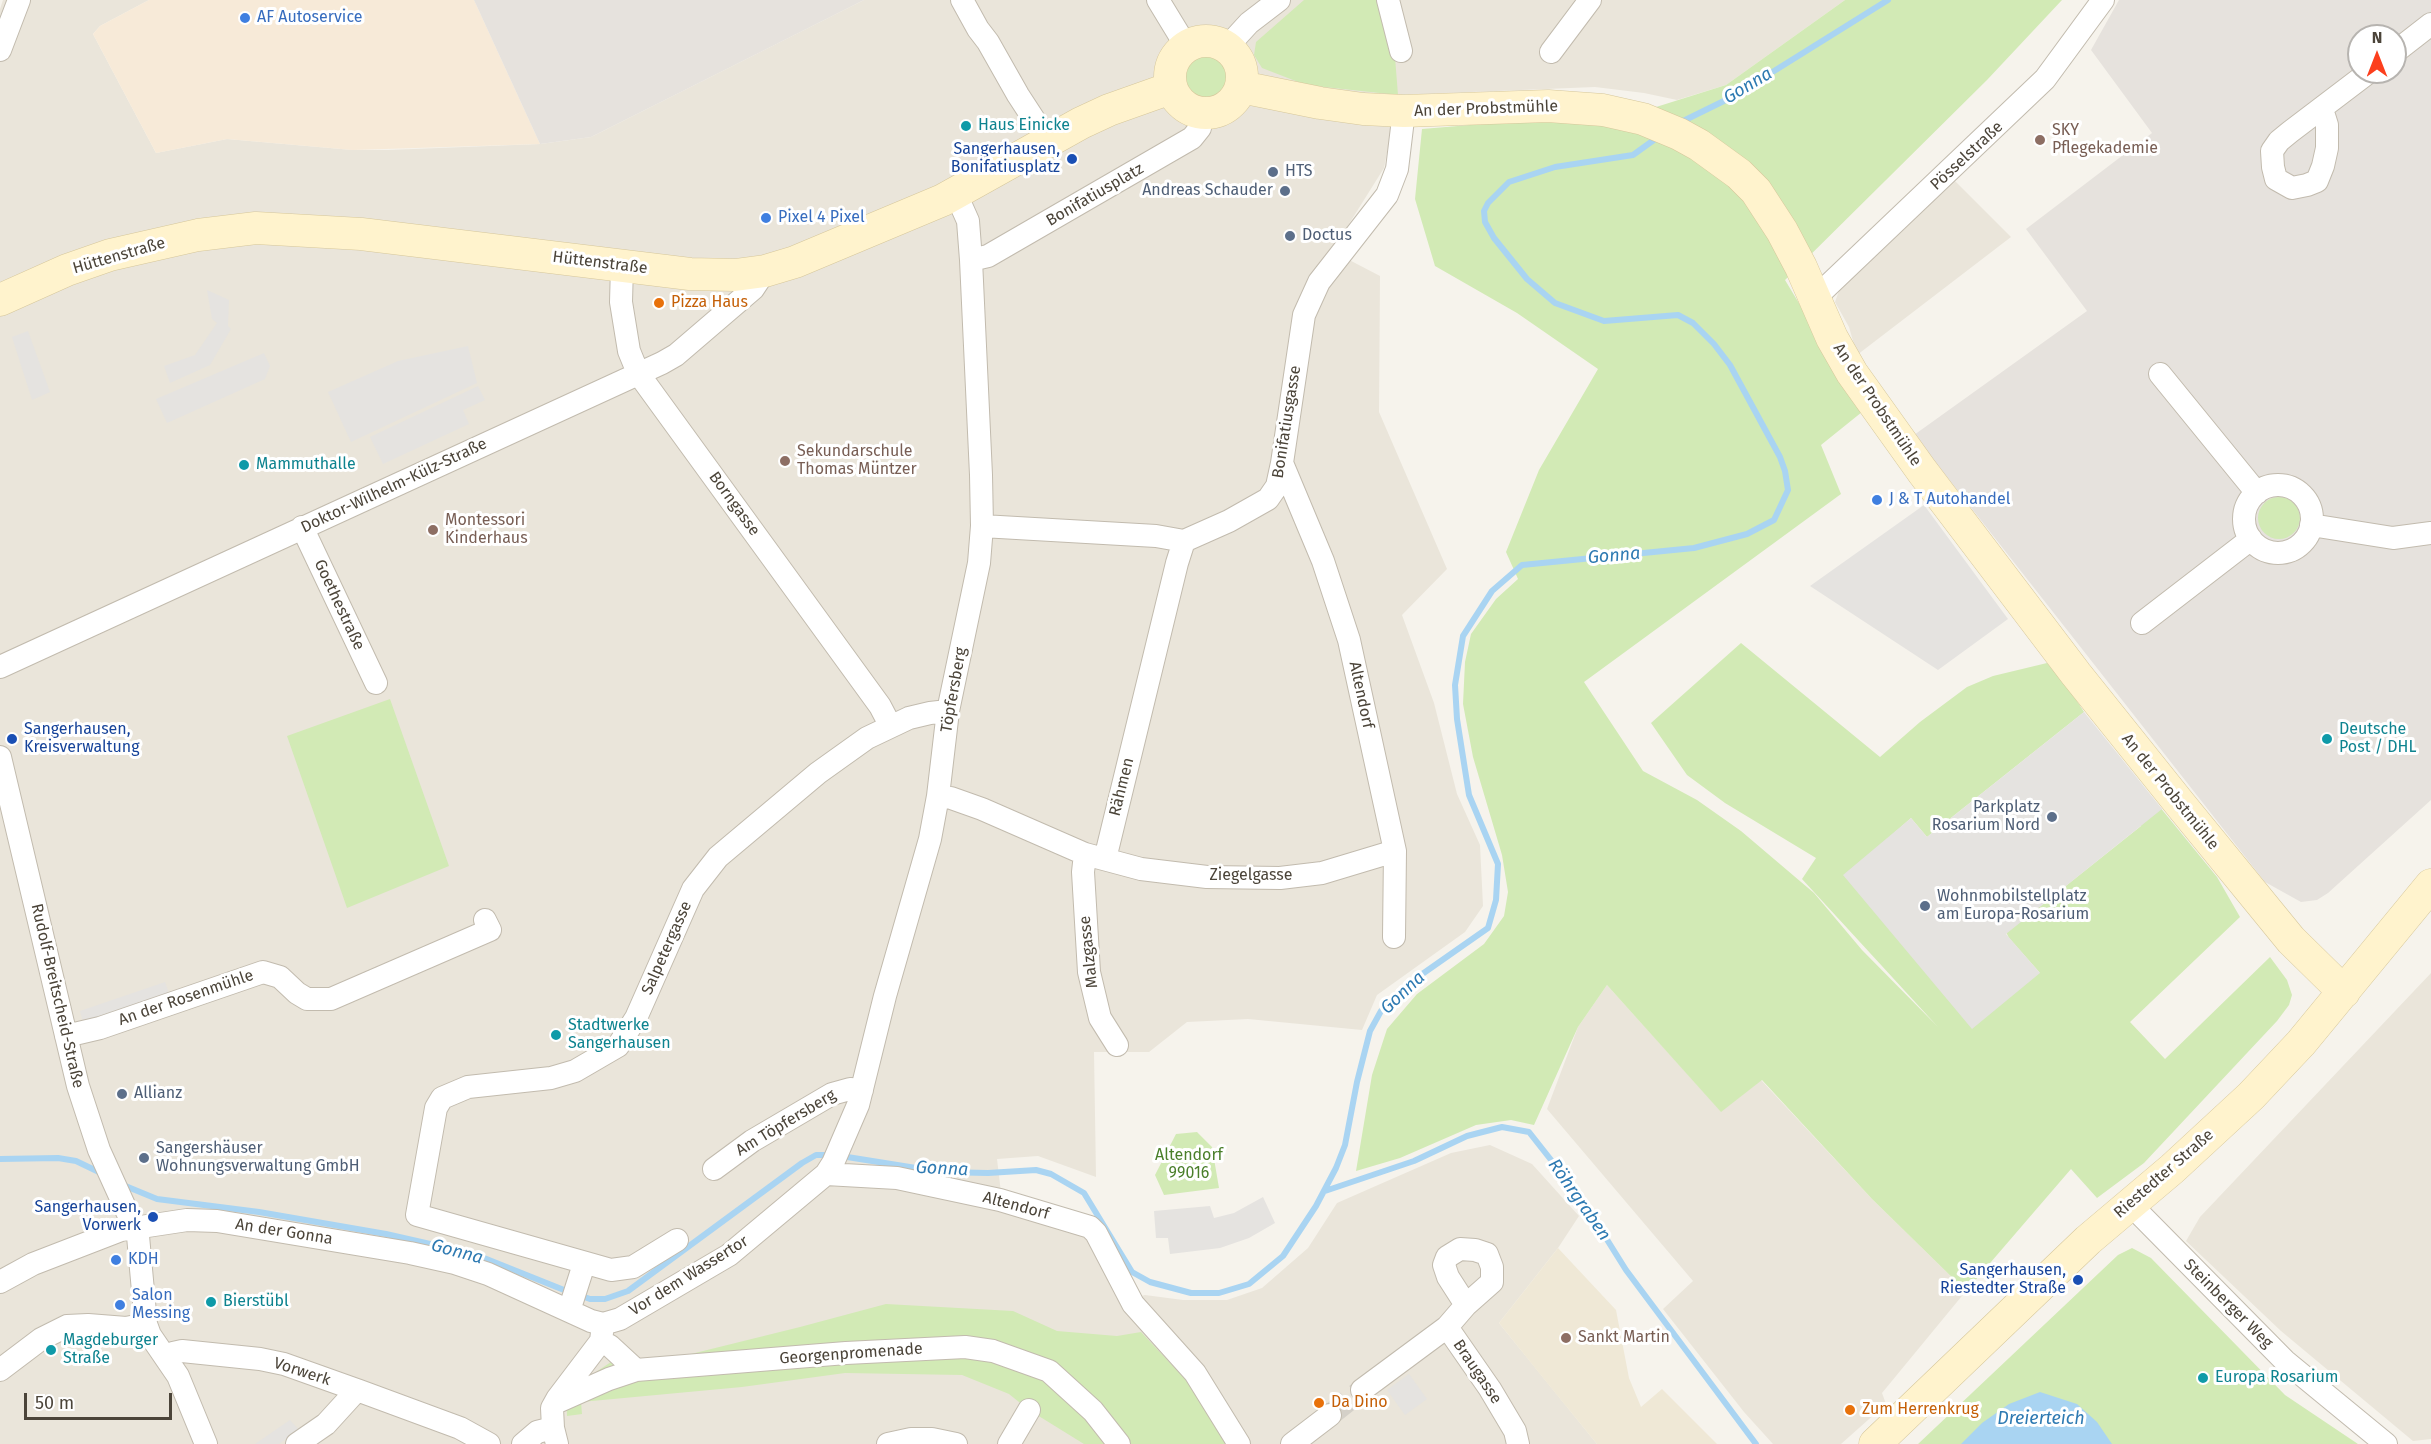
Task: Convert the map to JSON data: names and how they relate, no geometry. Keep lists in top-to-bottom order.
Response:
{
  "streets": {
    "street": [
      "An der Probstmühle",
      "Pösselstraße",
      "Bonifatiusplatz",
      "Hüttenstraße",
      "Bonifatiusgasse",
      "Doktor-Wilhelm-Külz-Straße",
      "Borngasse",
      "Goethestraße",
      "Töpfersberg",
      "Altendorf",
      "Rähmen",
      "Ziegelgasse",
      "Salpetergasse",
      "Malzgasse",
      "Rudolf-Breitscheid-Straße",
      "An der Rosenmühle",
      "Am Töpfersberg",
      "Riestedter Straße",
      "An der Gonna",
      "Vor dem Wassertor",
      "Steinberger Weg",
      "Georgenpromenade",
      "Vorwerk",
      "Braugasse"
    ]
  },
  "crossings": [
    ["An der Probstmühle", "Pösselstraße"],
    ["An der Probstmühle", "Bonifatiusplatz"],
    ["An der Probstmühle", "Hüttenstraße"],
    ["An der Probstmühle", "Bonifatiusgasse"],
    ["An der Probstmühle", "Riestedter Straße"],
    ["Bonifatiusplatz", "Hüttenstraße"],
    ["Bonifatiusplatz", "Töpfersberg"],
    ["Hüttenstraße", "Doktor-Wilhelm-Külz-Straße"],
    ["Hüttenstraße", "Borngasse"],
    ["Hüttenstraße", "Töpfersberg"],
    ["Bonifatiusgasse", "Altendorf"],
    ["Bonifatiusgasse", "Rähmen"],
    ["Doktor-Wilhelm-Külz-Straße", "Borngasse"],
    ["Doktor-Wilhelm-Külz-Straße", "Goethestraße"],
    ["Borngasse", "Salpetergasse"],
    ["Töpfersberg", "Altendorf"],
    ["Töpfersberg", "Salpetergasse"],
    ["Töpfersberg", "Am Töpfersberg"],
    ["Töpfersberg", "Vor dem Wassertor"],
    ["Altendorf", "Ziegelgasse"],
    ["Altendorf", "Vor dem Wassertor"],
    ["Rähmen", "Ziegelgasse"],
    ["Rähmen", "Malzgasse"],
    ["Ziegelgasse", "Malzgasse"],
    ["Rudolf-Breitscheid-Straße", "An der Rosenmühle"],
    ["Rudolf-Breitscheid-Straße", "An der Gonna"],
    ["Riestedter Straße", "Steinberger Weg"],
    ["An der Gonna", "Vor dem Wassertor"],
    ["An der Gonna", "Georgenpromenade"]
  ],
  "water": ["Gonna", "Röhrgraben", "Dreierteich"],
  "parks": ["Altendorf 99016"],
  "places": [
    "AF Autoservice",
    "Haus Einicke",
    "SKY Pflegekademie",
    "Sangerhausen, Bonifatiusplatz",
    "HTS",
    "Andreas Schauder",
    "Pixel 4 Pixel",
    "Doctus",
    "Pizza Haus",
    "Sekundarschule Thomas Müntzer",
    "Mammuthalle",
    "J & T Autohandel",
    "Montessori Kinderhaus",
    "Sangerhausen, Kreisverwaltung",
    "Deutsche Post / DHL",
    "Parkplatz Rosarium Nord",
    "Wohnmobilstellplatz am Europa-Rosarium",
    "Stadtwerke Sangerhausen",
    "Allianz",
    "Sangershäuser Wohnungsverwaltung GmbH",
    "Sangerhausen, Vorwerk",
    "KDH",
    "Sangerhausen, Riestedter Straße",
    "Bierstübl",
    "Salon Messing",
    "Sankt Martin",
    "Magdeburger Straße",
    "Europa Rosarium",
    "Da Dino",
    "Zum Herrenkrug"
  ],
  "scale_bar": "50 m",
  "north": "top"
}
